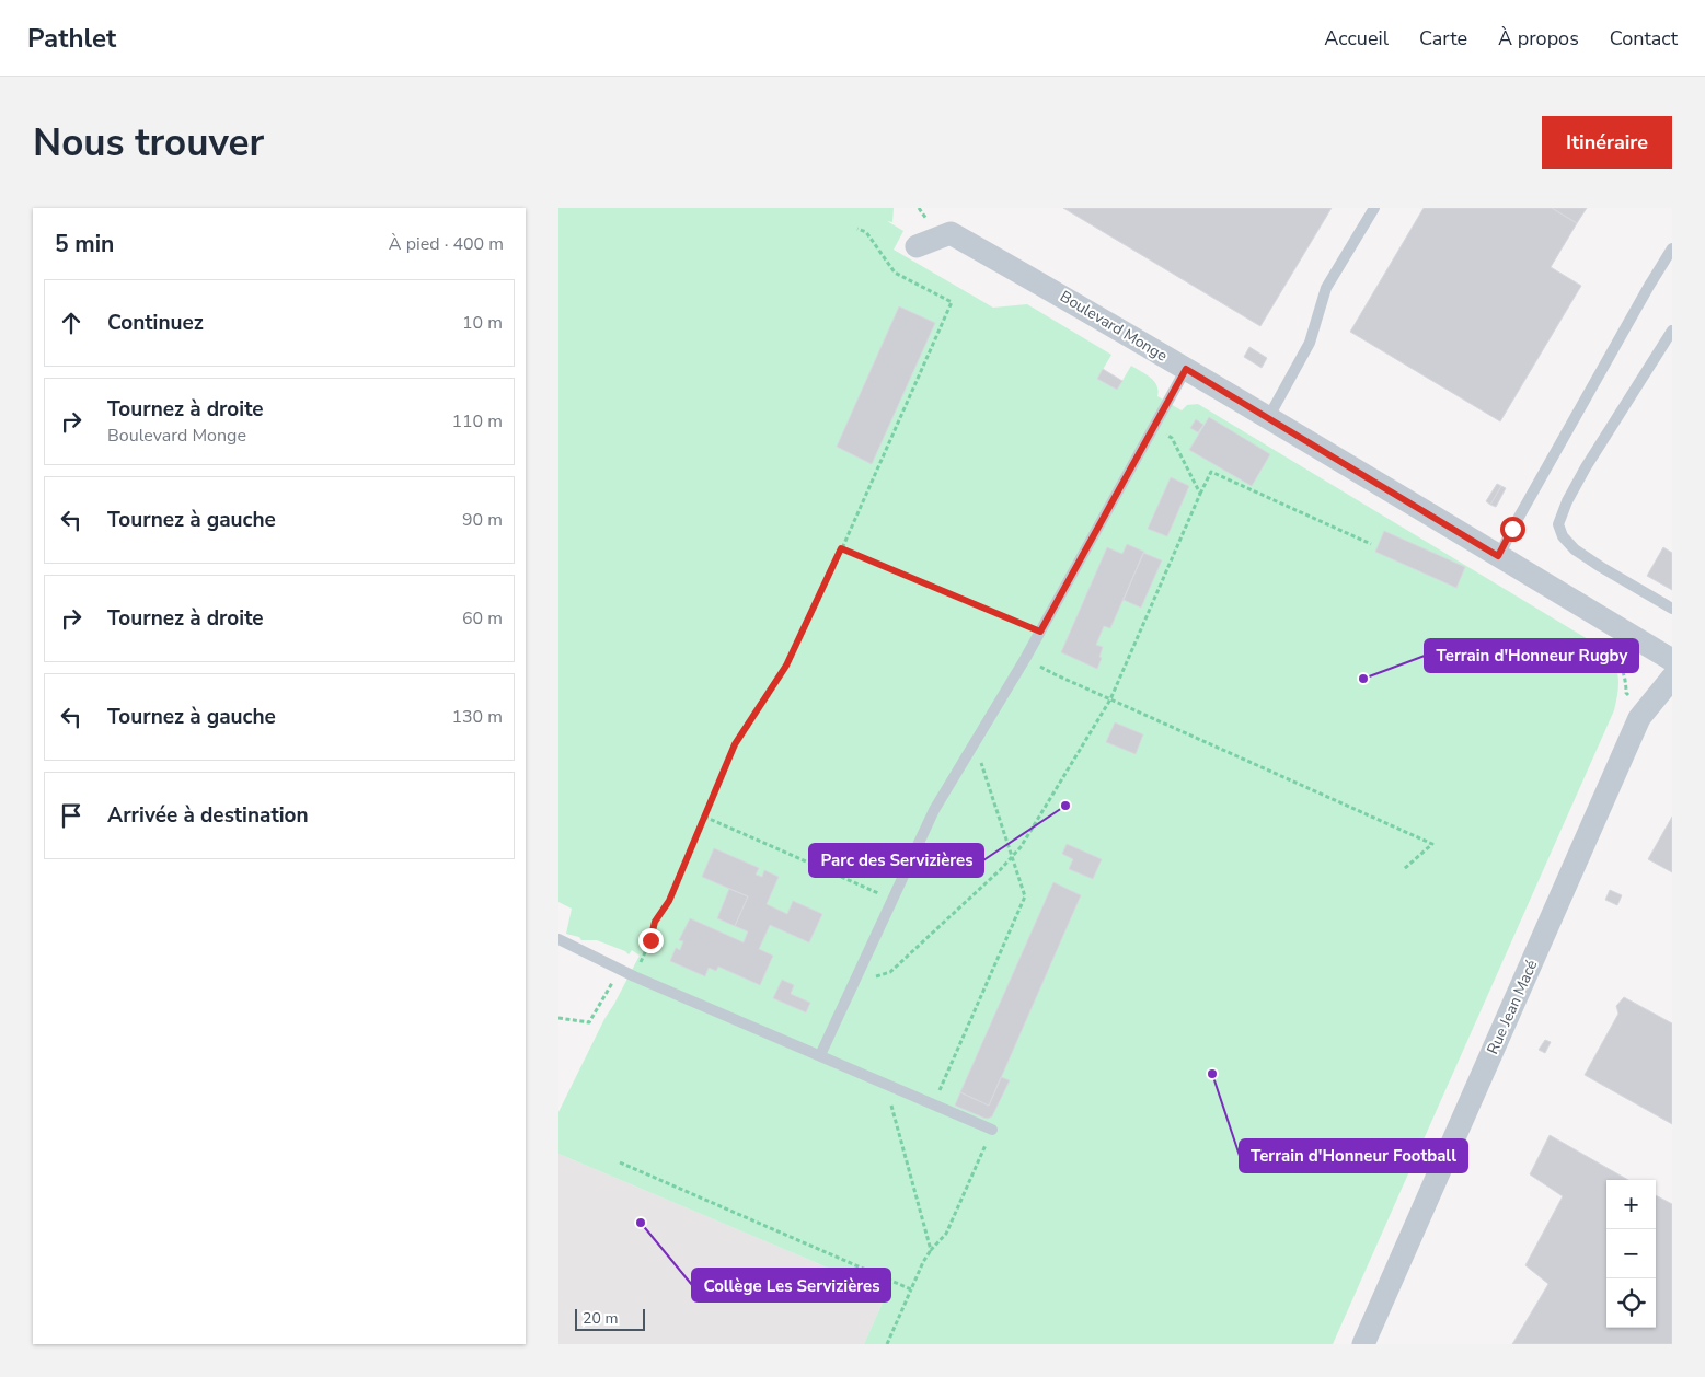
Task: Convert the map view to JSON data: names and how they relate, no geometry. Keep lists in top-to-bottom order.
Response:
{
  "streets": {
    "street": ["Boulevard Monge", "Rue Jean Macé"]
  },
  "places": [
    "Terrain d'Honneur Rugby",
    "Parc des Servizières",
    "Terrain d'Honneur Football",
    "Collège Les Servizières"
  ],
  "scale_bar": "20 m",
  "page": {
    "header": "Pathlet",
    "nav": [
      "Accueil",
      "Carte",
      "À propos",
      "Contact"
    ],
    "buttons": "Itinéraire",
    "title": "Nous trouver",
    "heading": ["5 min", "À pied · 400 m"],
    "list": [
      ["Continuez", "10 m"],
      ["Tournez à droite", "Boulevard Monge", "110 m"],
      ["Tournez à gauche", "90 m"],
      ["Tournez à droite", "60 m"],
      ["Tournez à gauche", "130 m"],
      "Arrivée à destination"
    ],
    "map_buttons": ["+", "−"],
    "scale": "20 m"
  }
}
